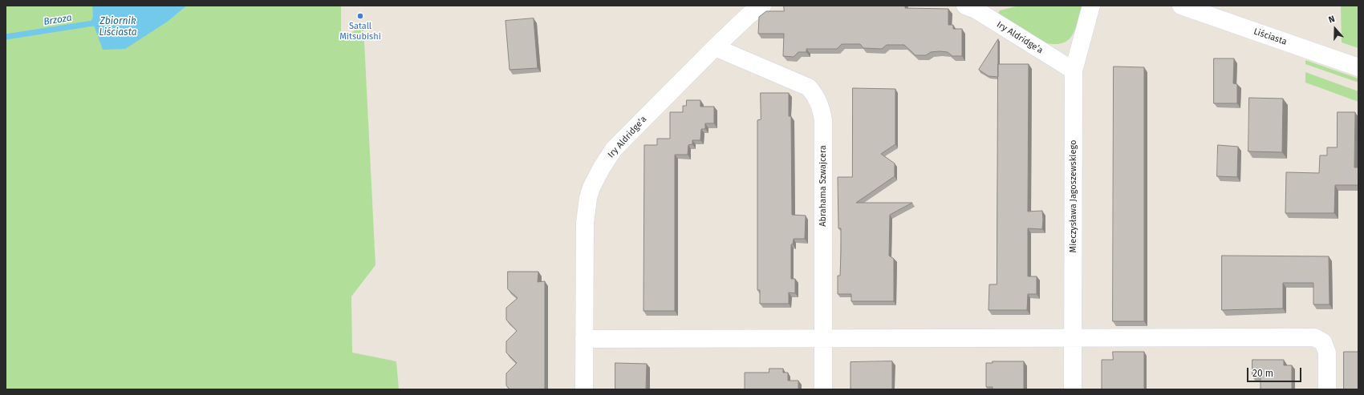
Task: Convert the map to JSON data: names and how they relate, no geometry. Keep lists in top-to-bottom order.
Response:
{
  "streets": {
    "street": [
      "Liściasta",
      "Iry Aldridge’a",
      "Abrahama Szwajcera",
      "Mieczysława Jagoszewskiego"
    ]
  },
  "crossings": [
    ["Iry Aldridge’a", "Abrahama Szwajcera"],
    ["Iry Aldridge’a", "Mieczysława Jagoszewskiego"]
  ],
  "water": ["Brzoza", "Zbiornik Liściasta"],
  "places": ["Satall Mitsubishi"],
  "scale_bar": "20 m",
  "north": "top"
}
